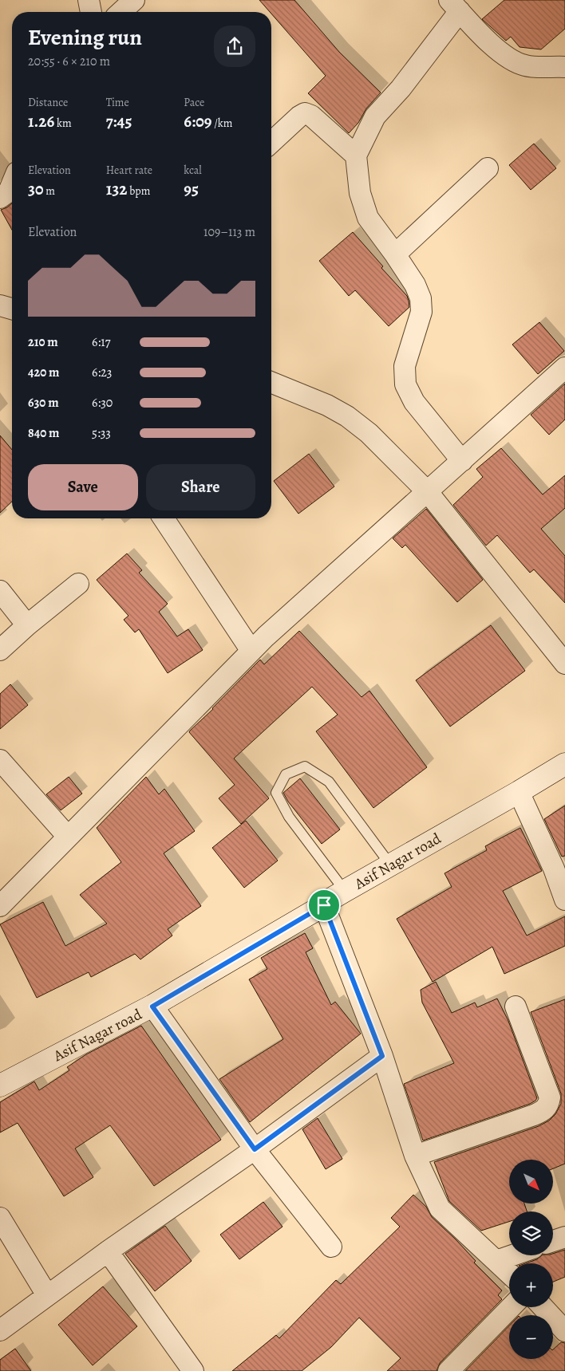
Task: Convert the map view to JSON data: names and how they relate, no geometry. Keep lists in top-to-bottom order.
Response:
{
  "streets": {
    "main road": ["Asif Nagar road"]
  },
  "north": "bottom right",
  "page": {
    "heading": ["Evening run", "20:55 · 6 × 210 m"],
    "stats": [
      ["Distance", "1.26 km"],
      ["Time", "7:45"],
      ["Pace", "6:09 /km"],
      ["Elevation", "30 m"],
      ["Heart rate", "132 bpm"],
      ["kcal", "95"]
    ],
    "chart": ["Elevation", "109–113 m"],
    "list": [
      {
        "name": "210 m",
        "note": "6:17"
      },
      {
        "name": "420 m",
        "note": "6:23"
      },
      {
        "name": "630 m",
        "note": "6:30"
      },
      {
        "name": "840 m",
        "note": "5:33"
      }
    ],
    "buttons": ["Save", "Share"],
    "map_buttons": ["+", "−"]
  }
}
